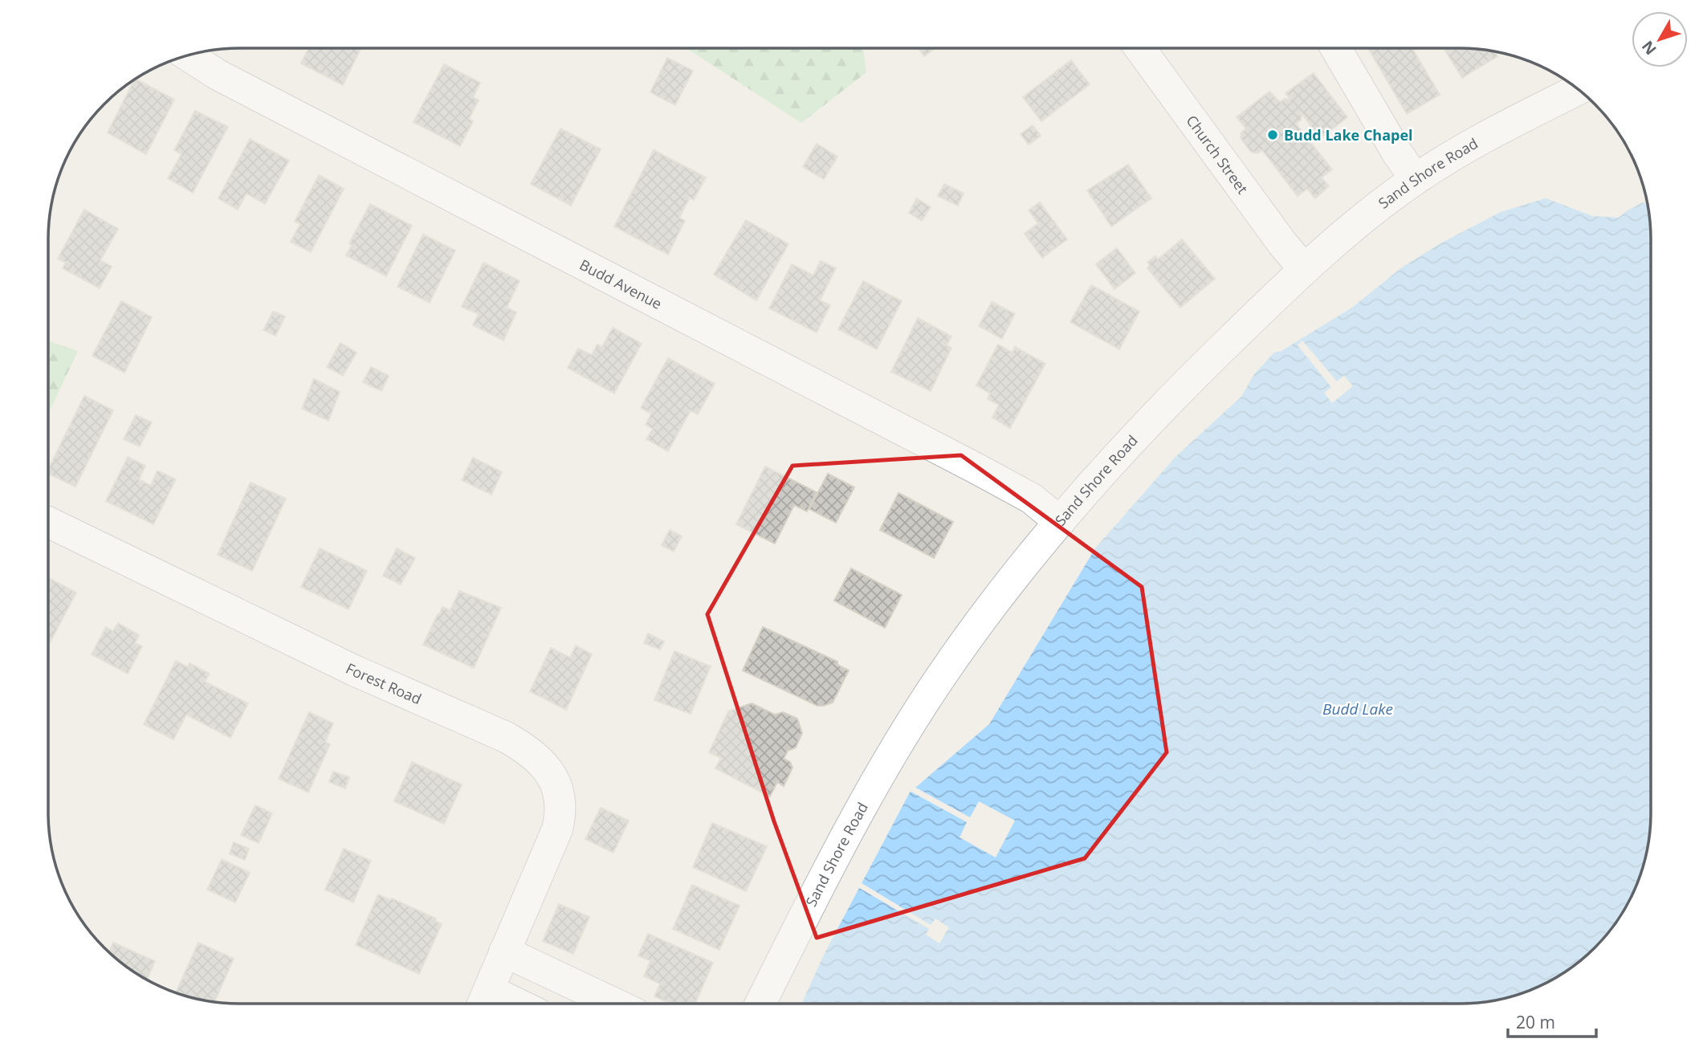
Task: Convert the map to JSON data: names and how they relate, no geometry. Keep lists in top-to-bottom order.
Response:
{
  "streets": {
    "street": [
      "Church Street",
      "Sand Shore Road",
      "Budd Avenue",
      "Forest Road"
    ]
  },
  "crossings": [
    ["Church Street", "Sand Shore Road"],
    ["Sand Shore Road", "Budd Avenue"]
  ],
  "water": ["Budd Lake"],
  "places": ["Budd Lake Chapel"],
  "scale_bar": "20 m",
  "north": "bottom left"
}
